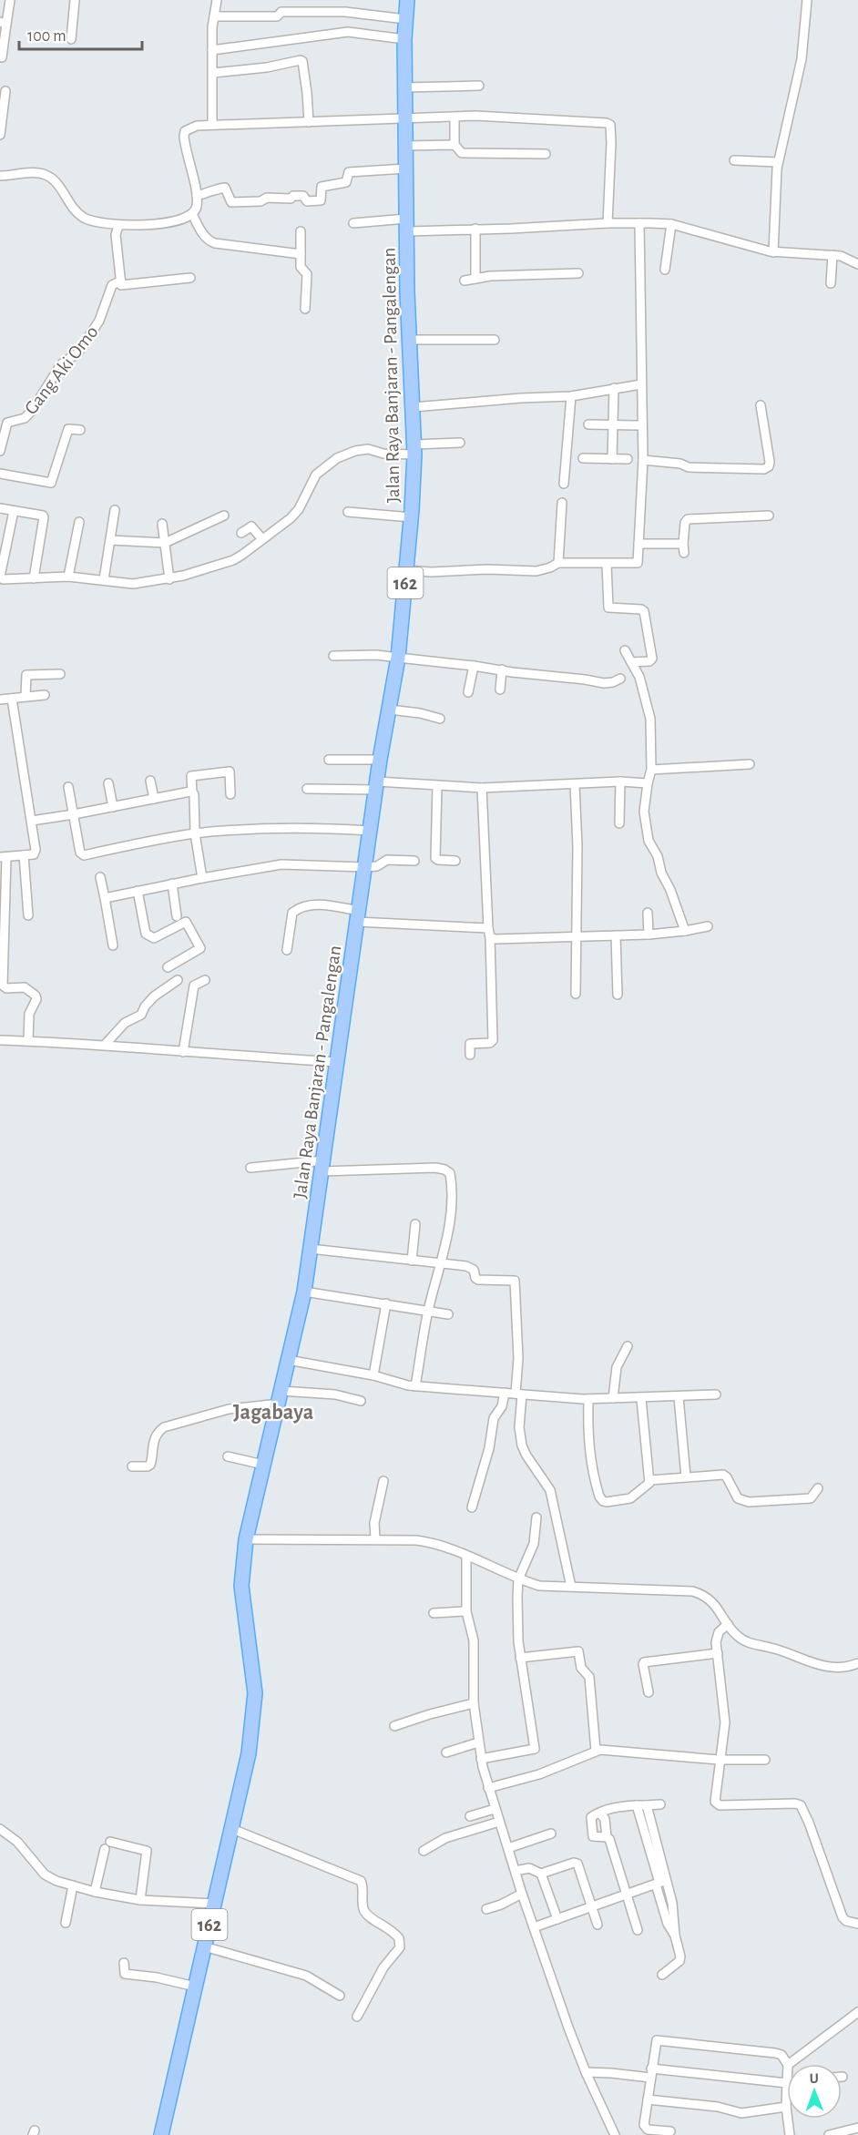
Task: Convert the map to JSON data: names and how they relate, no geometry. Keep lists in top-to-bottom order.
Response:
{
  "streets": {
    "main road": ["Jalan Raya Banjaran - Pangalengan", "162"],
    "street": ["Gang Aki Omo"]
  },
  "districts": ["Jagabaya"],
  "scale_bar": "100 m",
  "north": "top"
}
